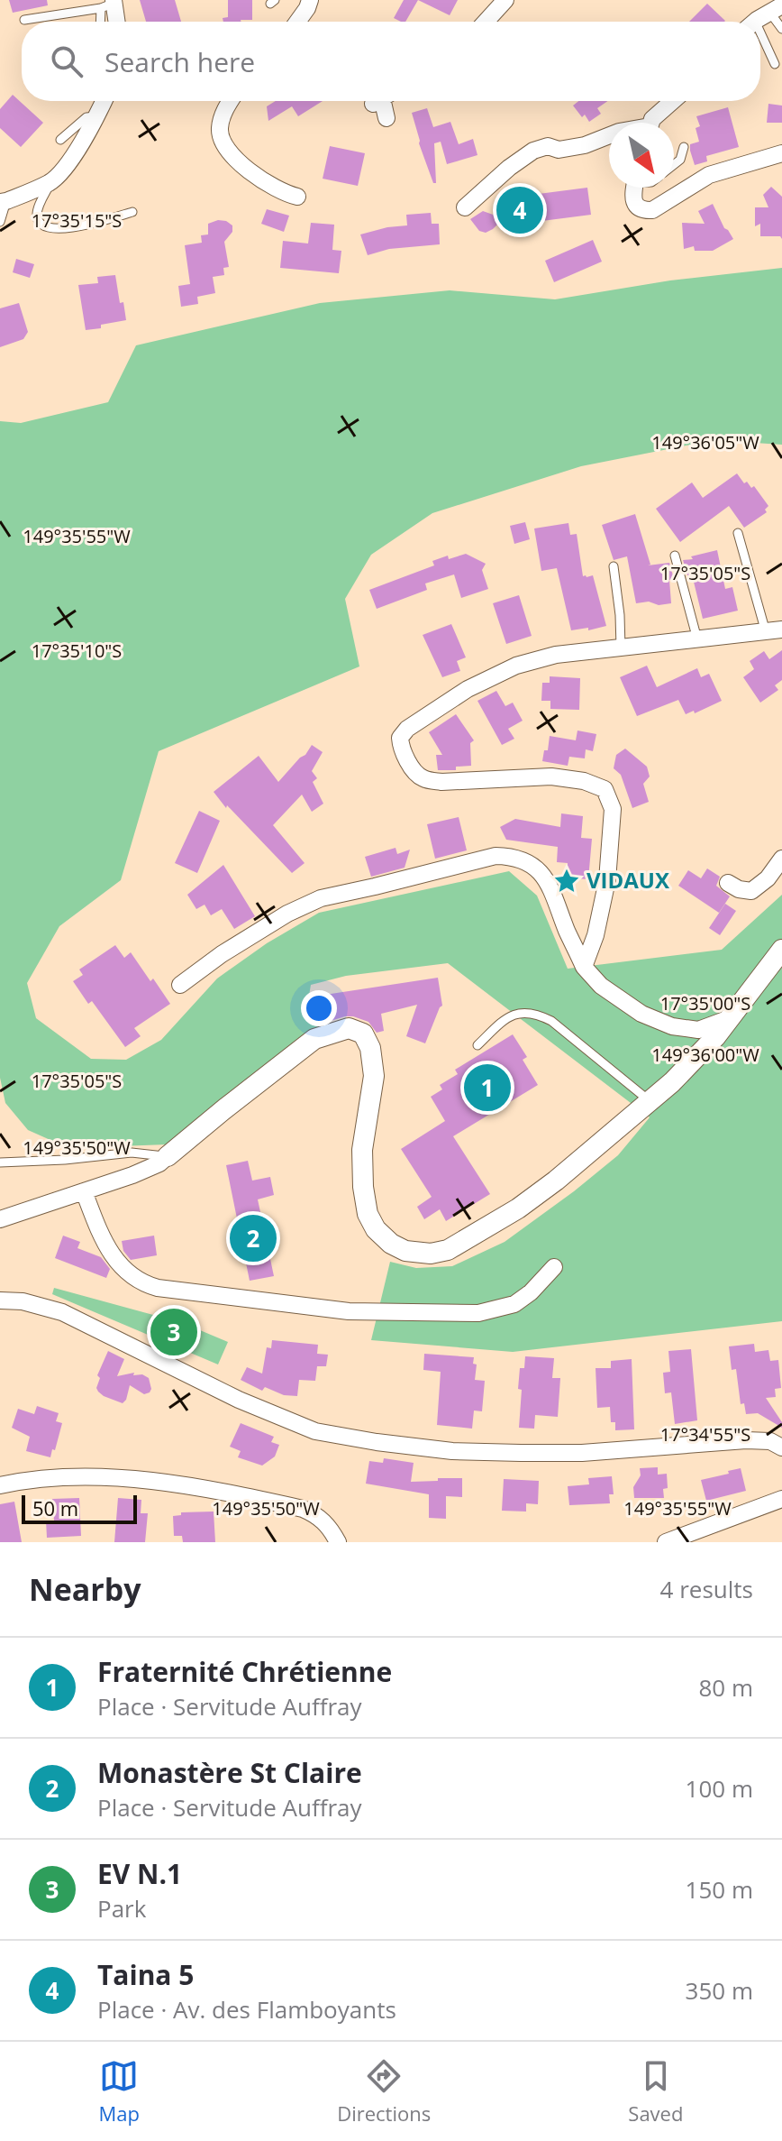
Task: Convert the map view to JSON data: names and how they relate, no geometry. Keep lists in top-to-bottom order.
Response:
{
  "places": {
    "place": ["VIDAUX"]
  },
  "scale_bar": "50 m",
  "north": "bottom right",
  "page": {
    "search": "Search here",
    "pins": [
      "4",
      "1",
      "2",
      "3"
    ],
    "scale": "50 m",
    "heading": ["Nearby", "4 results"],
    "list": [
      {
        "mark": "1",
        "name": "Fraternité Chrétienne",
        "note": "Place · Servitude Auffray",
        "value": "80 m"
      },
      {
        "mark": "2",
        "name": "Monastère St Claire",
        "note": "Place · Servitude Auffray",
        "value": "100 m"
      },
      {
        "mark": "3",
        "name": "EV N.1",
        "note": "Park",
        "value": "150 m"
      },
      {
        "mark": "4",
        "name": "Taina 5",
        "note": "Place · Av. des Flamboyants",
        "value": "350 m"
      }
    ],
    "nav": ["Map", "Directions", "Saved"]
  },
  "coordinates": [
    "17°35'15\"S",
    "149°36'05\"W",
    "149°35'55\"W",
    "17°35'05\"S",
    "17°35'10\"S",
    "17°35'00\"S",
    "149°36'00\"W",
    "149°35'50\"W",
    "17°34'55\"S"
  ]
}
